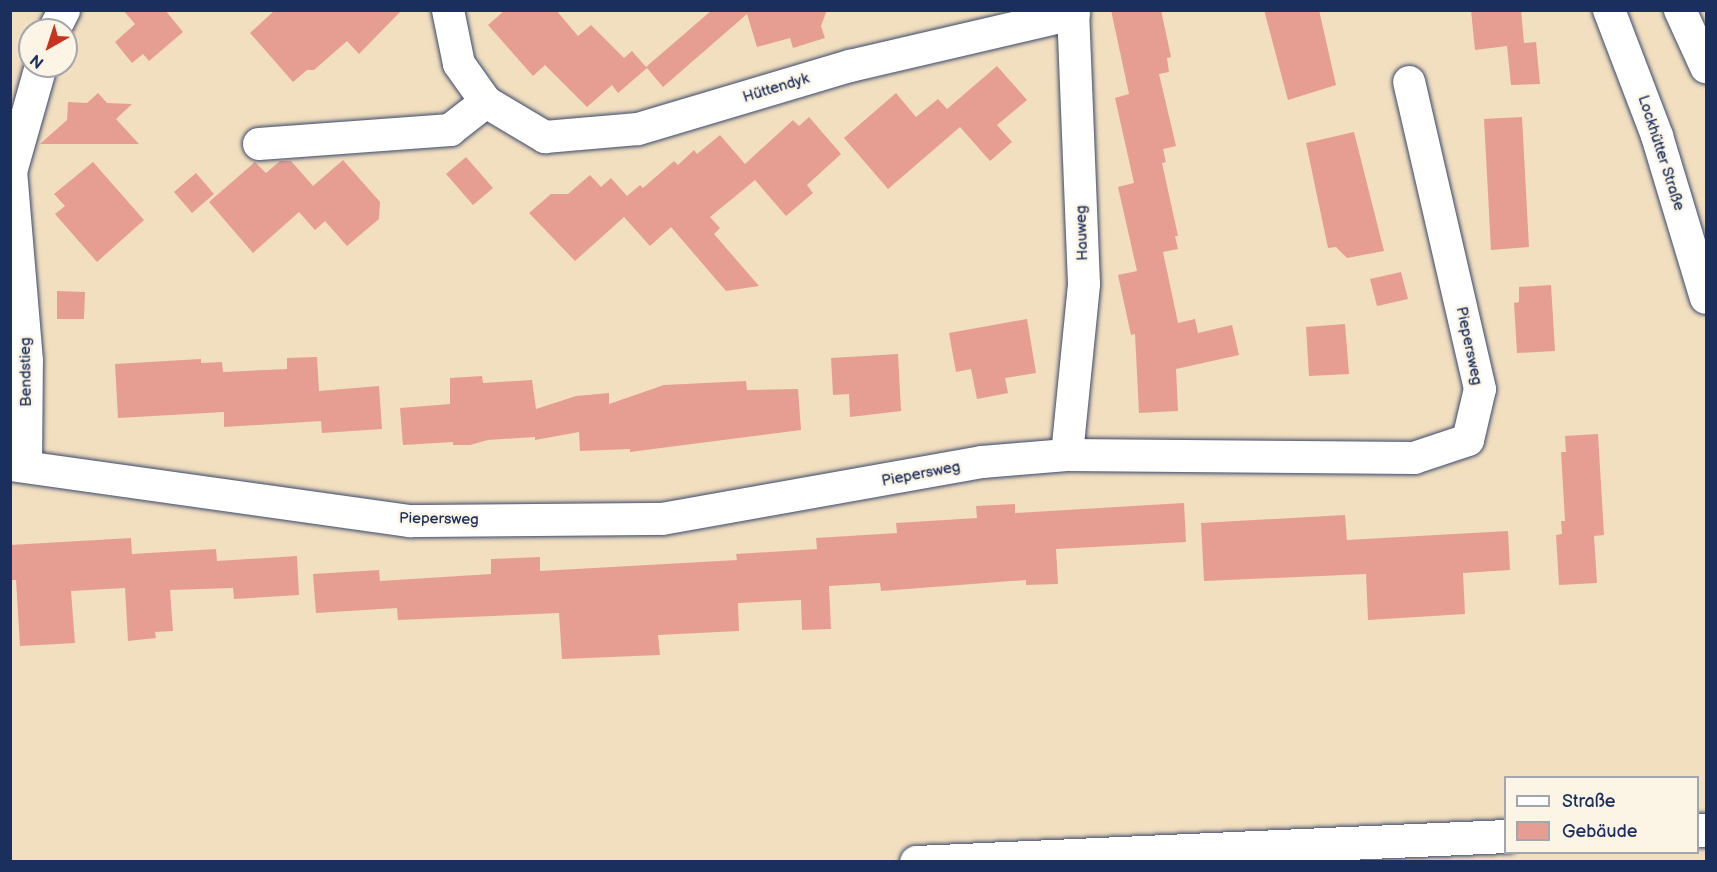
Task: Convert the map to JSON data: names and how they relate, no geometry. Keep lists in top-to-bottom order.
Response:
{
  "streets": {
    "street": [
      "Hüttendyk",
      "Lockhütter Straße",
      "Hauweg",
      "Piepersweg",
      "Bendstieg"
    ]
  },
  "crossings": [
    ["Hüttendyk", "Hauweg"],
    ["Hauweg", "Piepersweg"],
    ["Piepersweg", "Bendstieg"]
  ],
  "legend": ["Straße", "Gebäude"],
  "north": "bottom left"
}
